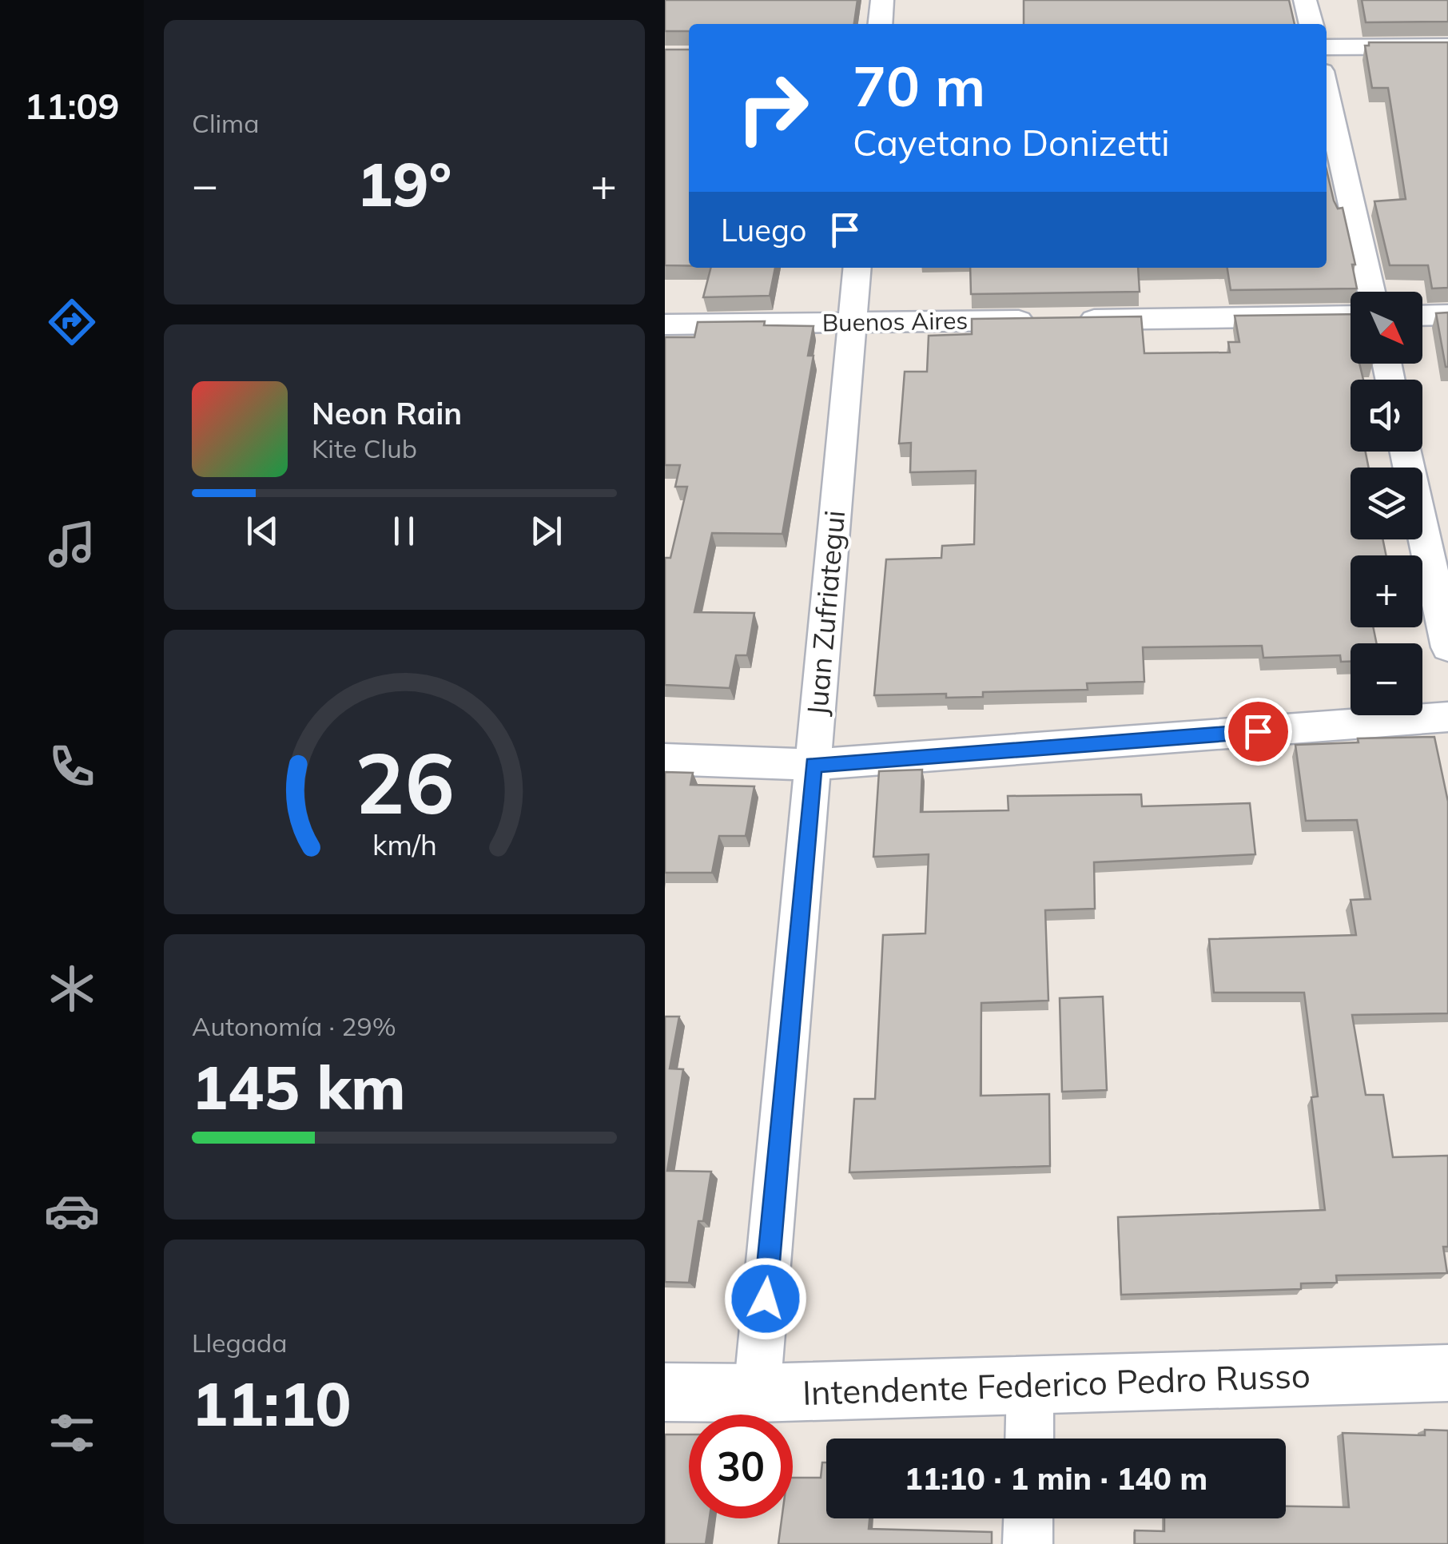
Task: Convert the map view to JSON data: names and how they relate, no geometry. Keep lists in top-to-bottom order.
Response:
{
  "streets": {
    "street": ["Buenos Aires", "Juan Zufriategui", "Intendente Federico Pedro Russo"]
  },
  "crossings": [
    ["Buenos Aires", "Juan Zufriategui"],
    ["Juan Zufriategui", "Intendente Federico Pedro Russo"]
  ],
  "north": "bottom right",
  "page": {
    "tabs": "11:09",
    "tile": [
      "Clima",
      ["Autonomía · 29%", "145 km"],
      ["Llegada", "11:10"]
    ],
    "turn": ["70 m", "Cayetano Donizetti"],
    "heat": ["−", "19°", "+"],
    "then": "Luego",
    "map_buttons": ["+", "−"],
    "song": ["Neon Rain", "Kite Club"],
    "limit": "30",
    "trip": "11:10 · 1 min · 140 m",
    "gauge": ["26", "km/h"]
  }
}
